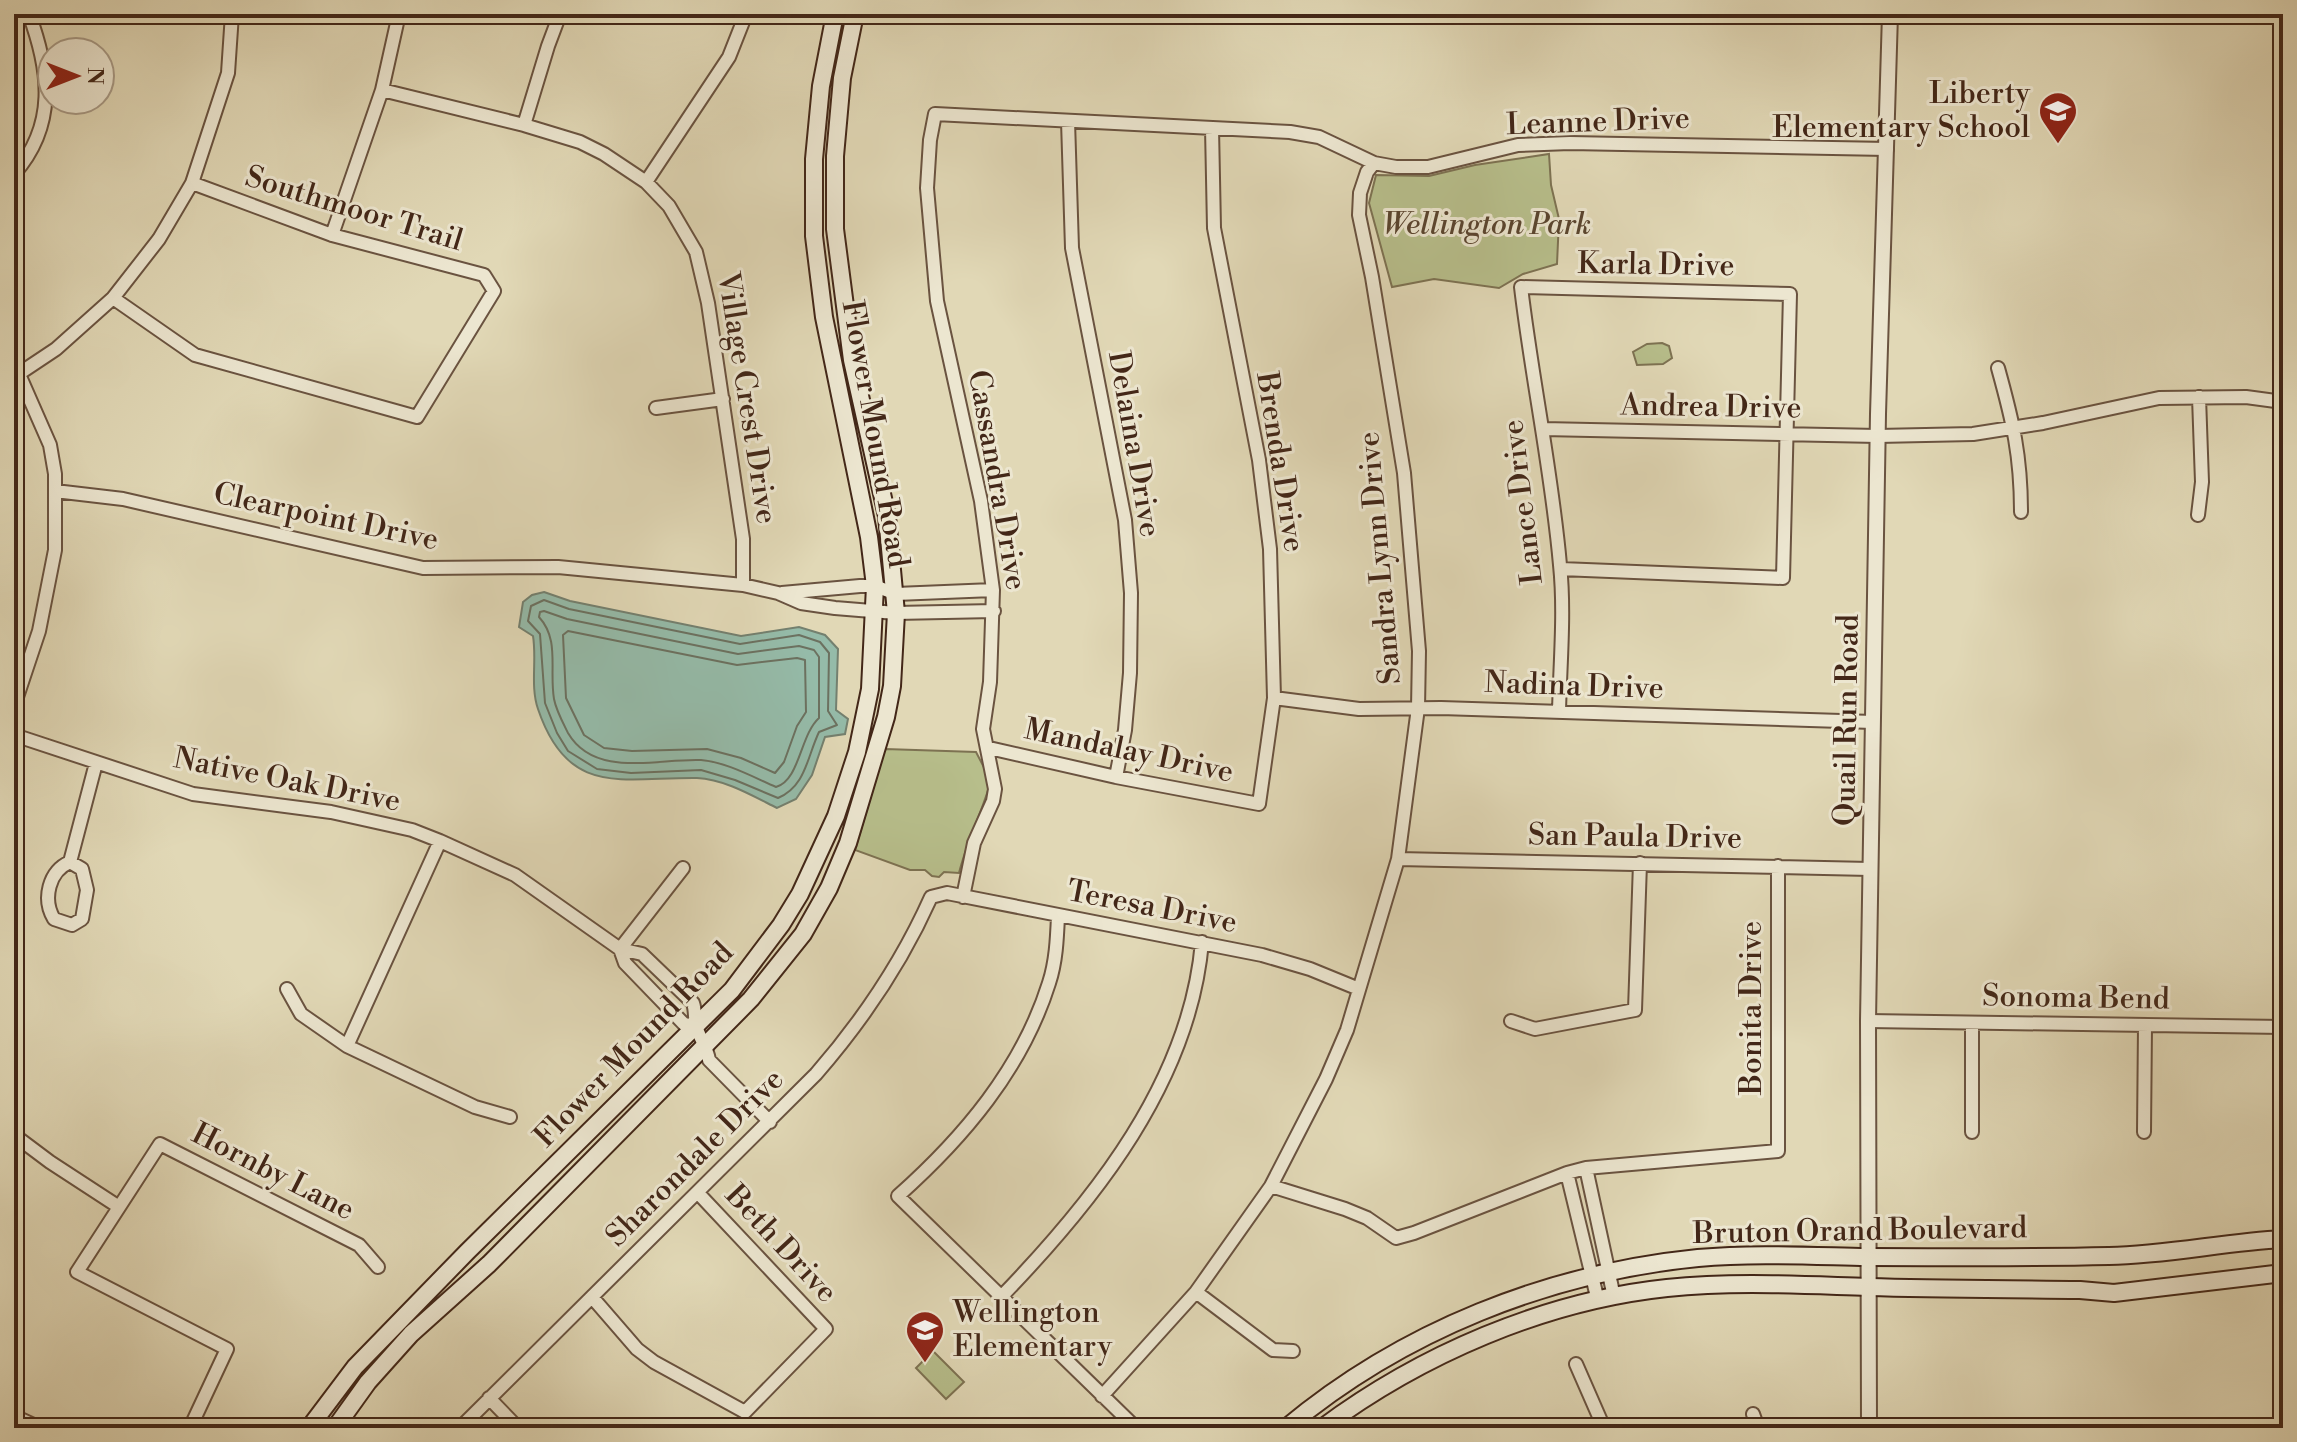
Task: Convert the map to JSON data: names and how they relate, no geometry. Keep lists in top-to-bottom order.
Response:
{
  "streets": {
    "main road": ["Flower Mound Road", "Bruton Orand Boulevard"],
    "street": [
      "Leanne Drive",
      "Southmoor Trail",
      "Karla Drive",
      "Village Crest Drive",
      "Andrea Drive",
      "Delaina Drive",
      "Brenda Drive",
      "Cassandra Drive",
      "Lance Drive",
      "Clearpoint Drive",
      "Sandra Lynn Drive",
      "Nadina Drive",
      "Quail Run Road",
      "Mandalay Drive",
      "Native Oak Drive",
      "San Paula Drive",
      "Teresa Drive",
      "Sonoma Bend",
      "Bonita Drive",
      "Sharondale Drive",
      "Hornby Lane",
      "Beth Drive"
    ]
  },
  "crossings": [
    ["Leanne Drive", "Delaina Drive"],
    ["Leanne Drive", "Brenda Drive"],
    ["Leanne Drive", "Cassandra Drive"],
    ["Leanne Drive", "Sandra Lynn Drive"],
    ["Leanne Drive", "Quail Run Road"],
    ["Karla Drive", "Andrea Drive"],
    ["Karla Drive", "Lance Drive"],
    ["Village Crest Drive", "Clearpoint Drive"],
    ["Andrea Drive", "Lance Drive"],
    ["Andrea Drive", "Quail Run Road"],
    ["Flower Mound Road", "Clearpoint Drive"],
    ["Flower Mound Road", "Native Oak Drive"],
    ["Delaina Drive", "Mandalay Drive"],
    ["Brenda Drive", "Nadina Drive"],
    ["Brenda Drive", "Mandalay Drive"],
    ["Cassandra Drive", "Clearpoint Drive"],
    ["Cassandra Drive", "Mandalay Drive"],
    ["Cassandra Drive", "Teresa Drive"],
    ["Lance Drive", "Nadina Drive"],
    ["Sandra Lynn Drive", "Nadina Drive"],
    ["Sandra Lynn Drive", "San Paula Drive"],
    ["Sandra Lynn Drive", "Teresa Drive"],
    ["Nadina Drive", "Quail Run Road"],
    ["Quail Run Road", "San Paula Drive"],
    ["Quail Run Road", "Sonoma Bend"],
    ["Quail Run Road", "Bruton Orand Boulevard"],
    ["Native Oak Drive", "Sharondale Drive"],
    ["San Paula Drive", "Bonita Drive"],
    ["Teresa Drive", "Sharondale Drive"],
    ["Sharondale Drive", "Beth Drive"]
  ],
  "parks": ["Wellington Park"],
  "places": {
    "school or university": ["Liberty Elementary School", "Wellington Elementary"]
  },
  "north": "right"
}
